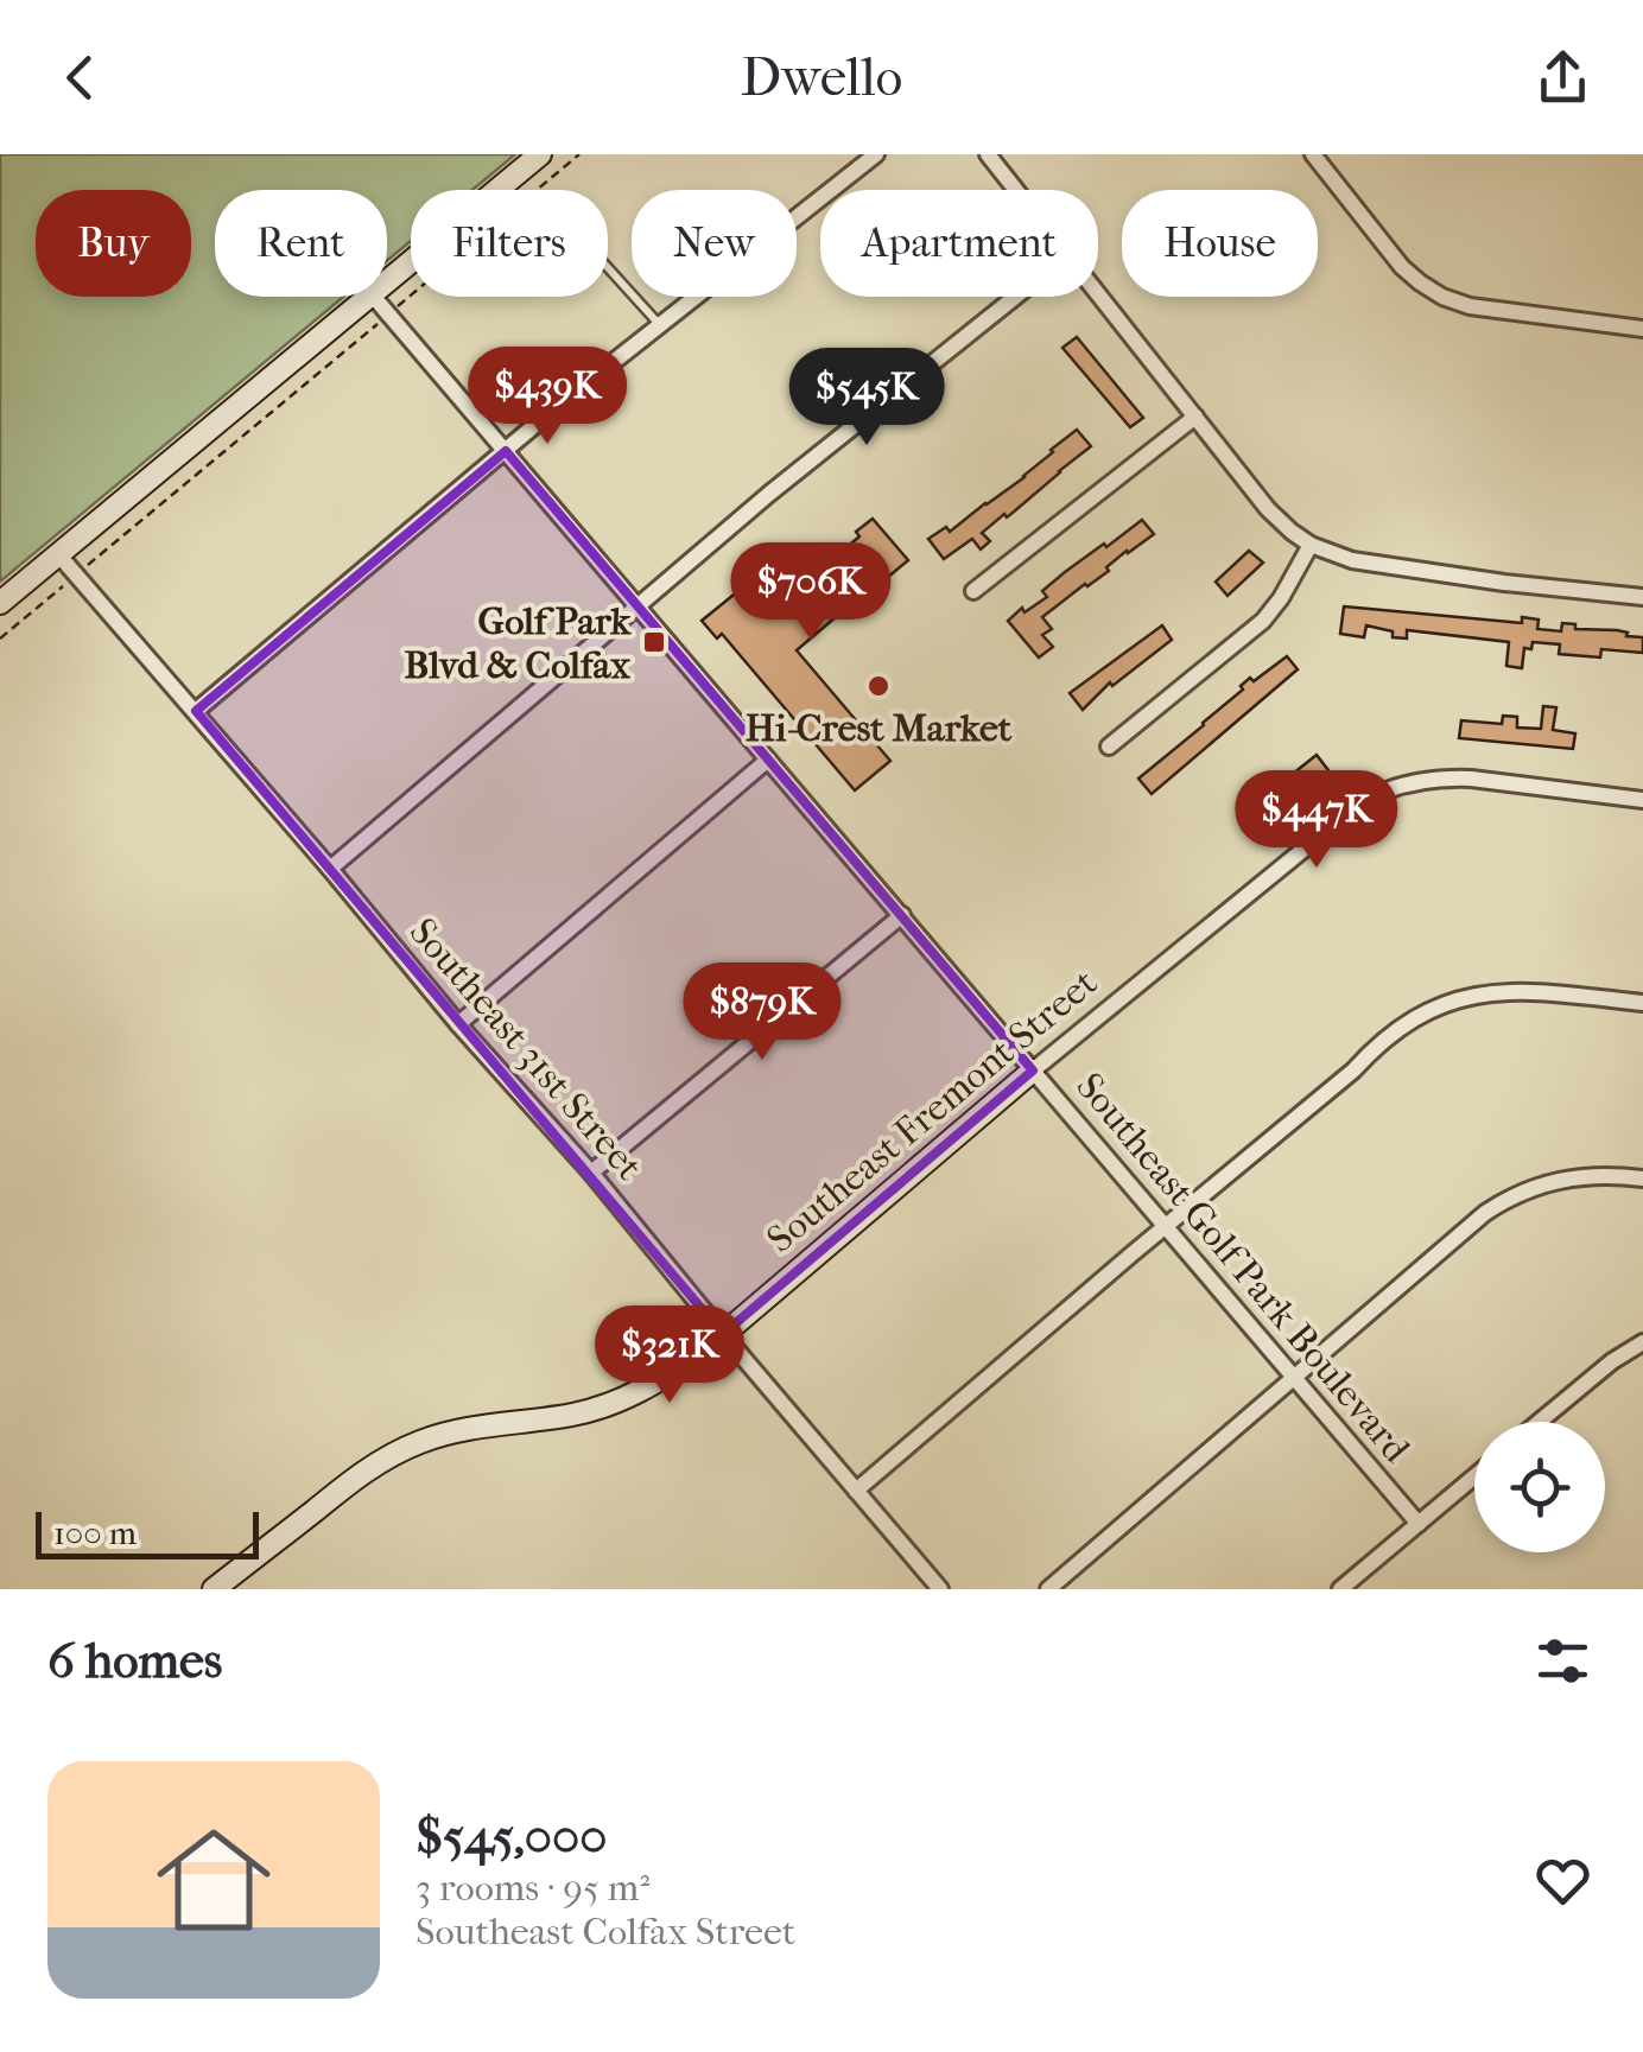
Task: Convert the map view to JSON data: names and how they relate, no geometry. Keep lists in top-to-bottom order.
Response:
{
  "streets": {
    "street": ["Southeast 31st Street", "Southeast Fremont Street", "Southeast Golf Park Boulevard"]
  },
  "crossings": [
    ["Southeast 31st Street", "Southeast Fremont Street"],
    ["Southeast Fremont Street", "Southeast Golf Park Boulevard"]
  ],
  "places": {
    "transit": ["Golf Park Blvd & Colfax"],
    "other": ["Hi-Crest Market"]
  },
  "scale_bar": "100 m",
  "page": {
    "header": "Dwello",
    "chip": [
      "Buy",
      "Rent",
      "Filters",
      "New",
      "Apartment",
      "House"
    ],
    "price": [
      "$439K",
      "$545K",
      "$706K",
      "$447K",
      "$879K",
      "$321K"
    ],
    "scale": "100 m",
    "heading": "6 homes",
    "list": [
      {
        "name": "$545,000",
        "note": "3 rooms · 95 m² · Southeast Colfax Street"
      }
    ]
  }
}
